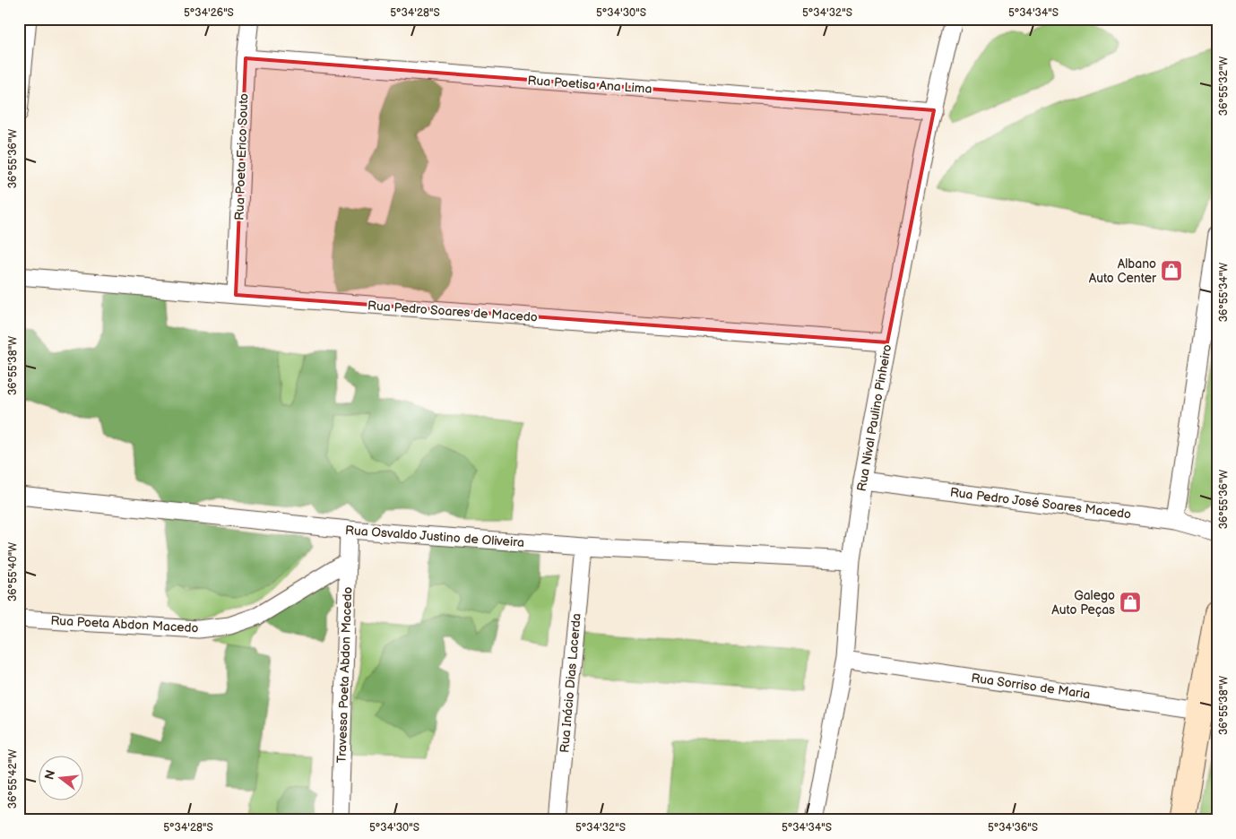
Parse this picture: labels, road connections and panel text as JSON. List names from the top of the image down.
{
  "streets": {
    "street": [
      "Rua Poetisa Ana Lima",
      "Rua Poeta Erico Souto",
      "Rua Pedro Soares de Macedo",
      "Rua Nival Paulino Pinheiro",
      "Rua Pedro José Soares Macedo",
      "Rua Osvaldo Justino de Oliveira",
      "Rua Poeta Abdon Macedo",
      "Travessa Poeta Abdon Macedo",
      "Rua Inácio Dias Lacerda",
      "Rua Sorriso de Maria"
    ]
  },
  "crossings": [
    ["Rua Poetisa Ana Lima", "Rua Poeta Erico Souto"],
    ["Rua Poetisa Ana Lima", "Rua Nival Paulino Pinheiro"],
    ["Rua Poeta Erico Souto", "Rua Pedro Soares de Macedo"],
    ["Rua Pedro Soares de Macedo", "Rua Nival Paulino Pinheiro"],
    ["Rua Nival Paulino Pinheiro", "Rua Pedro José Soares Macedo"],
    ["Rua Nival Paulino Pinheiro", "Rua Osvaldo Justino de Oliveira"],
    ["Rua Nival Paulino Pinheiro", "Rua Sorriso de Maria"],
    ["Rua Osvaldo Justino de Oliveira", "Travessa Poeta Abdon Macedo"],
    ["Rua Osvaldo Justino de Oliveira", "Rua Inácio Dias Lacerda"],
    ["Rua Poeta Abdon Macedo", "Travessa Poeta Abdon Macedo"]
  ],
  "places": {
    "shop": ["Albano Auto Center", "Galego Auto Peças"]
  },
  "north": "left",
  "coordinates": [
    "5°34'26\"S",
    "5°34'28\"S",
    "5°34'30\"S",
    "5°34'32\"S",
    "5°34'34\"S",
    "36°55'32\"W",
    "36°55'36\"W",
    "36°55'34\"W",
    "36°55'38\"W",
    "36°55'40\"W",
    "36°55'42\"W",
    "5°34'36\"S"
  ]
}
